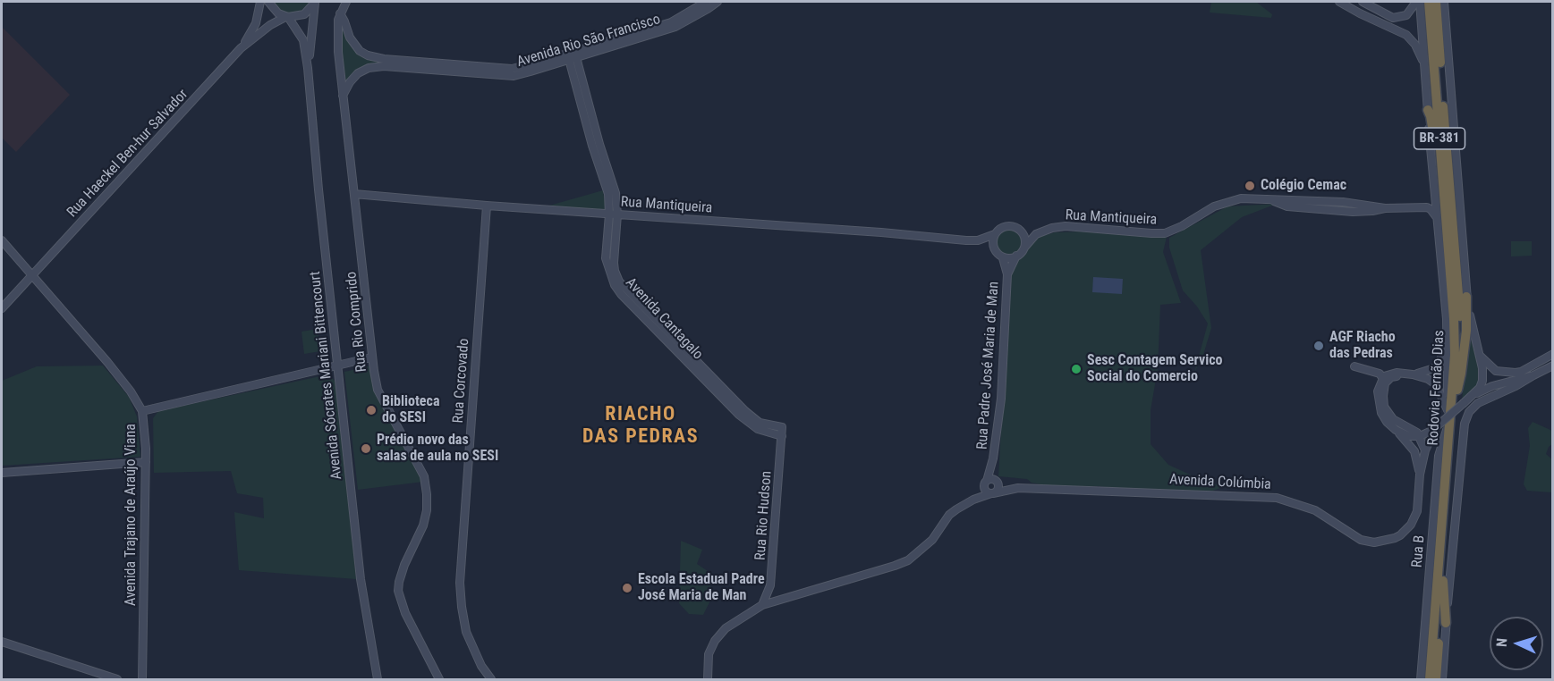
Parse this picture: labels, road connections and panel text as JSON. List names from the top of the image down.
{
  "streets": {
    "highway": ["BR-381", "Rodovia Fernão Dias"],
    "street": [
      "Avenida Rio São Francisco",
      "Rua Haeckel Ben-hur Salvador",
      "Rua Mantiqueira",
      "Avenida Cantagalo",
      "Rua Rio Comprido",
      "Rua Padre José Maria de Man",
      "Avenida Sócrates Mariani Bittencourt",
      "Rua Corcovado",
      "Avenida Colúmbia",
      "Avenida Trajano de Araújo Viana",
      "Rua Rio Hudson",
      "Rua B"
    ]
  },
  "crossings": [
    ["Avenida Rio São Francisco", "Avenida Cantagalo"],
    ["Avenida Rio São Francisco", "Rua Rio Comprido"],
    ["BR-381", "Rua Mantiqueira"],
    ["BR-381", "Rodovia Fernão Dias"],
    ["BR-381", "Rua B"],
    ["Rua Haeckel Ben-hur Salvador", "Avenida Sócrates Mariani Bittencourt"],
    ["Rua Haeckel Ben-hur Salvador", "Avenida Trajano de Araújo Viana"],
    ["Rua Mantiqueira", "Avenida Cantagalo"],
    ["Rua Mantiqueira", "Rua Rio Comprido"],
    ["Rua Mantiqueira", "Rua Padre José Maria de Man"],
    ["Rua Mantiqueira", "Rua Corcovado"],
    ["Avenida Cantagalo", "Rua Rio Hudson"],
    ["Rua Padre José Maria de Man", "Avenida Colúmbia"],
    ["Rodovia Fernão Dias", "Rua B"]
  ],
  "districts": ["RIACHO DAS PEDRAS"],
  "places": [
    "Colégio Cemac",
    "AGF Riacho das Pedras",
    "Sesc Contagem Servico Social do Comercio",
    "Biblioteca do SESI",
    "Prédio novo das salas de aula no SESI",
    "Escola Estadual Padre José Maria de Man"
  ],
  "north": "left"
}
